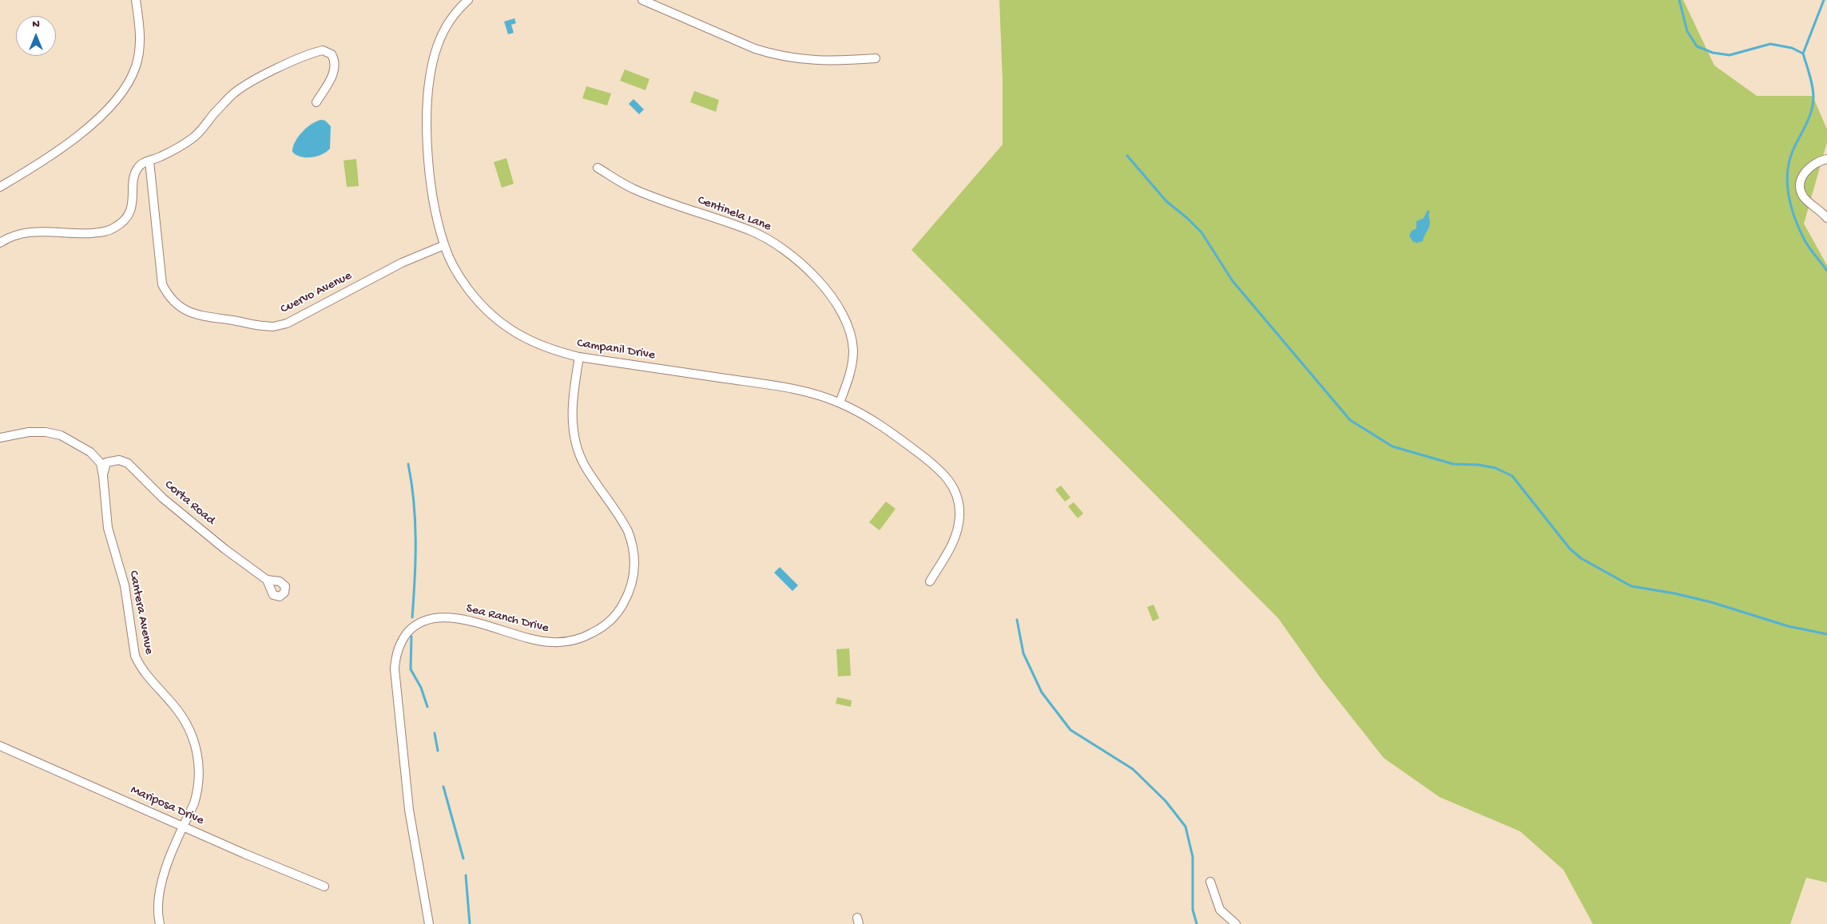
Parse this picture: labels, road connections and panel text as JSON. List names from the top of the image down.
{
  "streets": {
    "street": [
      "Centinela Lane",
      "Cuervo Avenue",
      "Campanil Drive",
      "Corta Road",
      "Cantera Avenue",
      "Sea Ranch Drive",
      "Mariposa Drive"
    ]
  },
  "crossings": [
    ["Centinela Lane", "Campanil Drive"],
    ["Cuervo Avenue", "Campanil Drive"],
    ["Campanil Drive", "Sea Ranch Drive"],
    ["Corta Road", "Cantera Avenue"],
    ["Cantera Avenue", "Mariposa Drive"]
  ],
  "north": "top"
}
